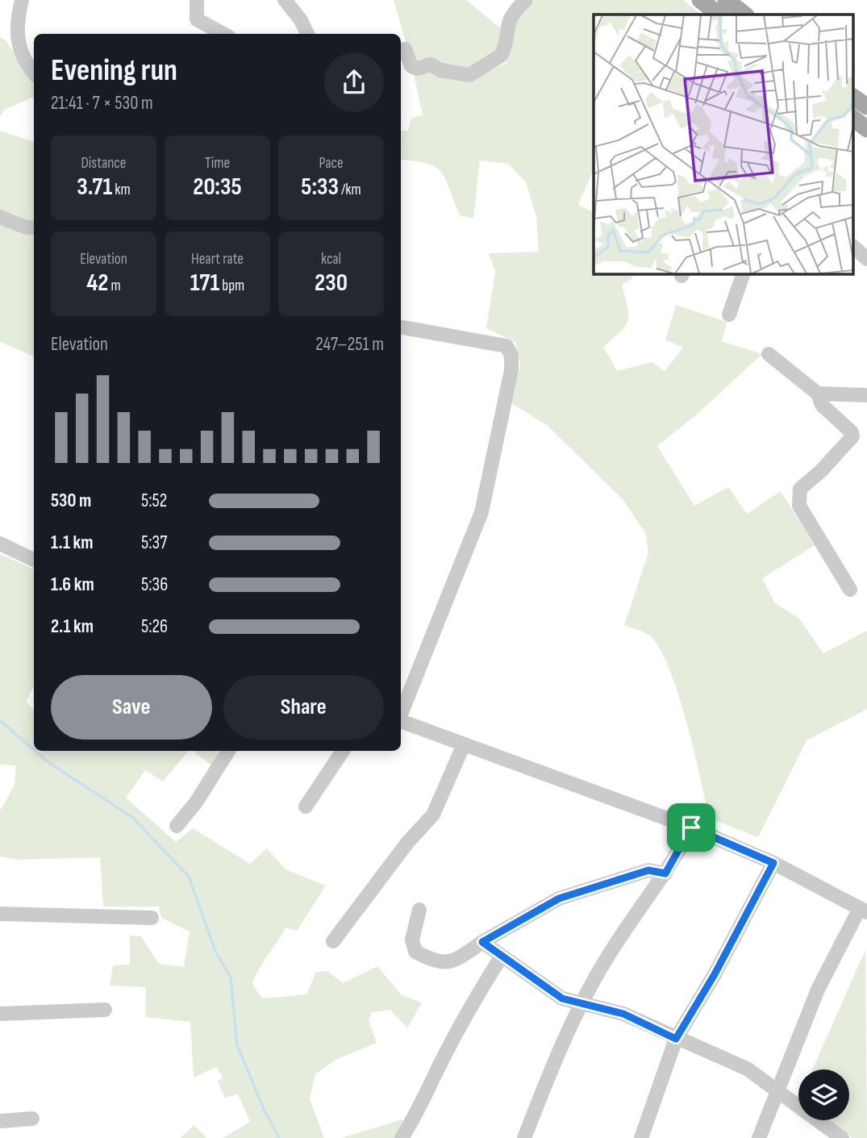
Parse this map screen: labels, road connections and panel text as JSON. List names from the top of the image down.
{
  "page": {
    "heading": ["Evening run", "21:41 · 7 × 530 m"],
    "stats": [
      ["Distance", "3.71 km"],
      ["Time", "20:35"],
      ["Pace", "5:33 /km"],
      ["Elevation", "42 m"],
      ["Heart rate", "171 bpm"],
      ["kcal", "230"]
    ],
    "chart": ["Elevation", "247–251 m"],
    "list": [
      {
        "name": "530 m",
        "note": "5:52"
      },
      {
        "name": "1.1 km",
        "note": "5:37"
      },
      {
        "name": "1.6 km",
        "note": "5:36"
      },
      {
        "name": "2.1 km",
        "note": "5:26"
      }
    ],
    "buttons": ["Save", "Share"]
  }
}
